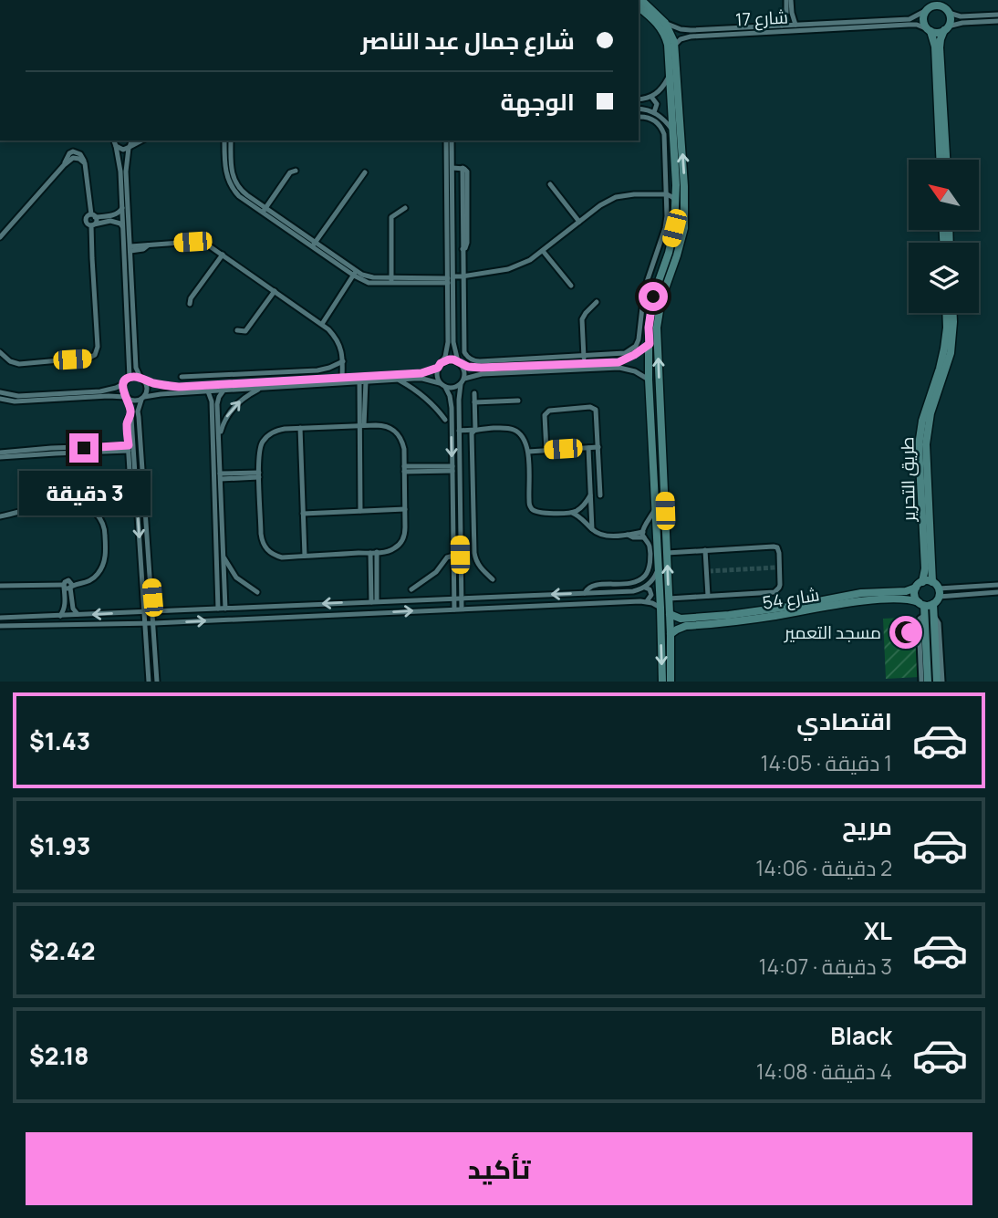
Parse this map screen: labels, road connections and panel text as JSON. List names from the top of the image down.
{
  "streets": {
    "street": ["شارع 17", "طريق التحرير", "شارع 54"]
  },
  "crossings": [
    ["طريق التحرير", "شارع 54"]
  ],
  "places": {
    "mosque": ["مسجد التعمير"]
  },
  "north": "top left",
  "page": {
    "banner": ["شارع جمال عبد الناصر", "الوجهة"],
    "bubble": "3 دقيقة",
    "list": [
      {
        "name": "اقتصادي",
        "note": "1 دقيقة · 14:05",
        "value": "$1.43"
      },
      {
        "name": "مريح",
        "note": "2 دقيقة · 14:06",
        "value": "$1.93"
      },
      {
        "name": "XL",
        "note": "3 دقيقة · 14:07",
        "value": "$2.42"
      },
      {
        "name": "Black",
        "note": "4 دقيقة · 14:08",
        "value": "$2.18"
      }
    ],
    "buttons": "تأكيد"
  }
}
